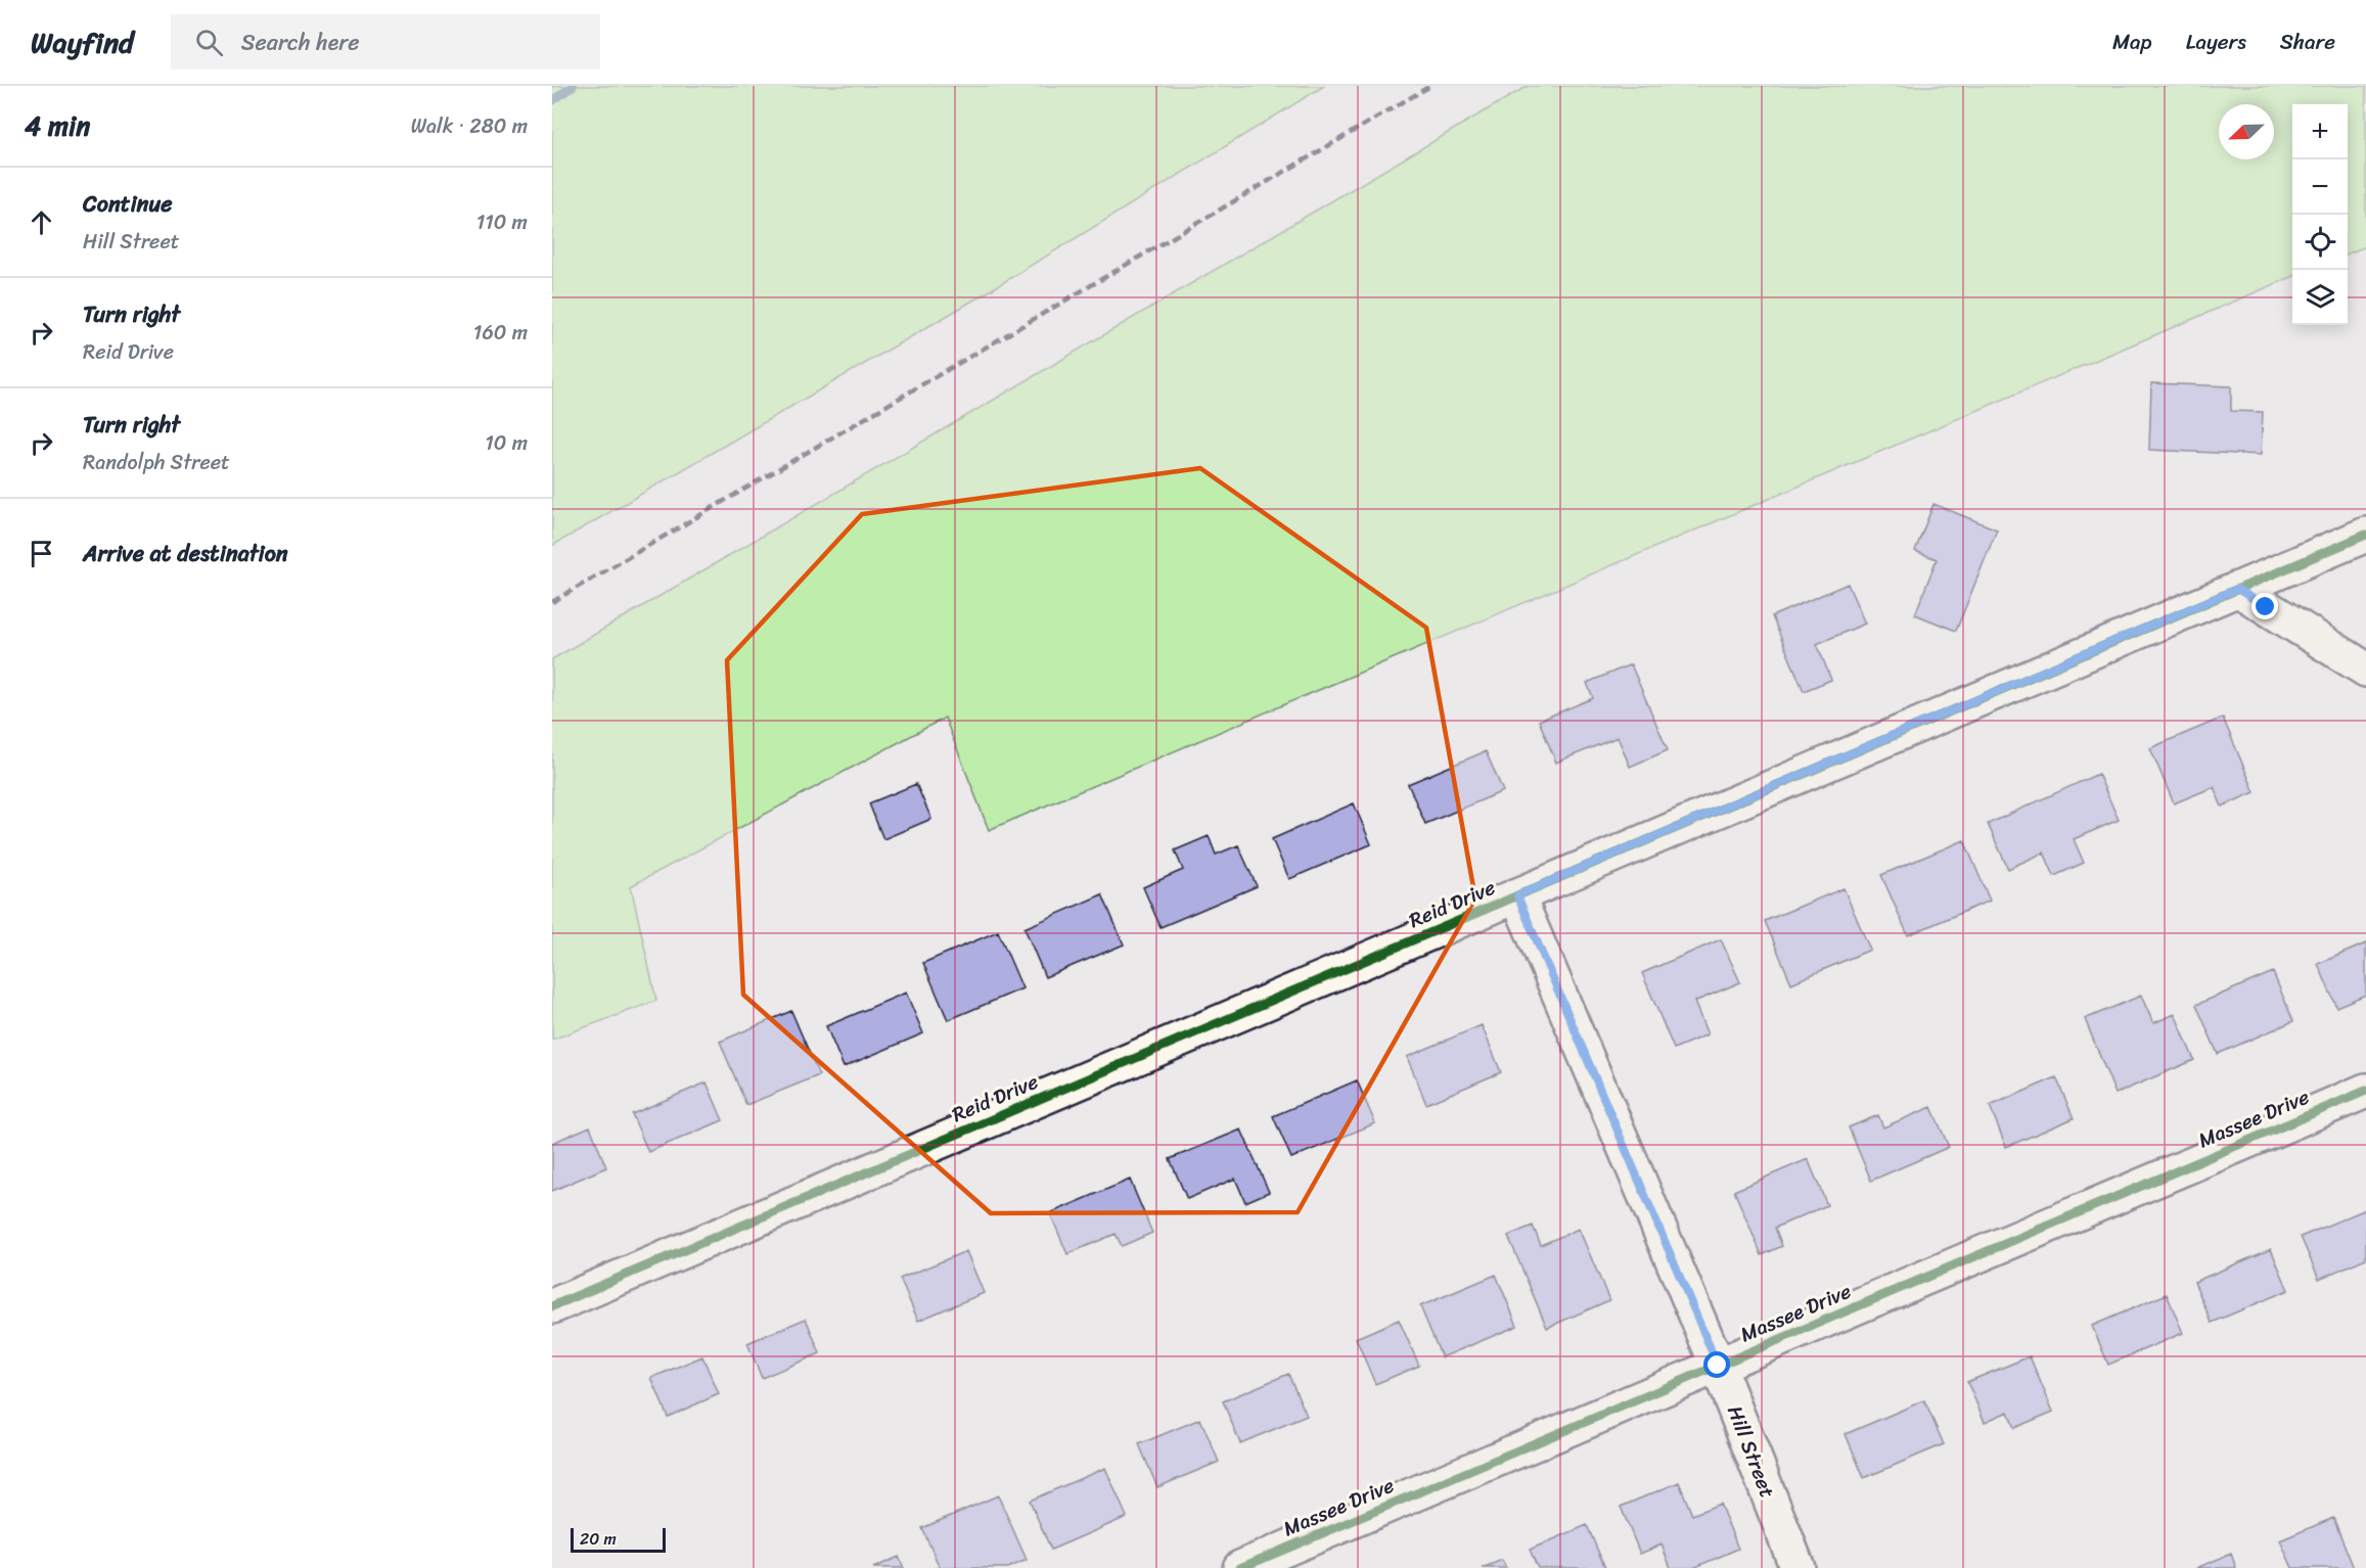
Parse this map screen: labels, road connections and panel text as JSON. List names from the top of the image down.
{
  "streets": {
    "street": ["Reid Drive", "Massee Drive", "Hill Street"]
  },
  "crossings": [
    ["Reid Drive", "Hill Street"],
    ["Massee Drive", "Hill Street"]
  ],
  "scale_bar": "20 m",
  "north": "bottom left",
  "page": {
    "header": "Wayfind",
    "search": "Search here",
    "nav": ["Map", "Layers", "Share"],
    "heading": ["4 min", "Walk · 280 m"],
    "map_buttons": ["+", "−"],
    "list": [
      ["Continue", "Hill Street", "110 m"],
      ["Turn right", "Reid Drive", "160 m"],
      ["Turn right", "Randolph Street", "10 m"],
      "Arrive at destination"
    ],
    "scale": "20 m"
  }
}
